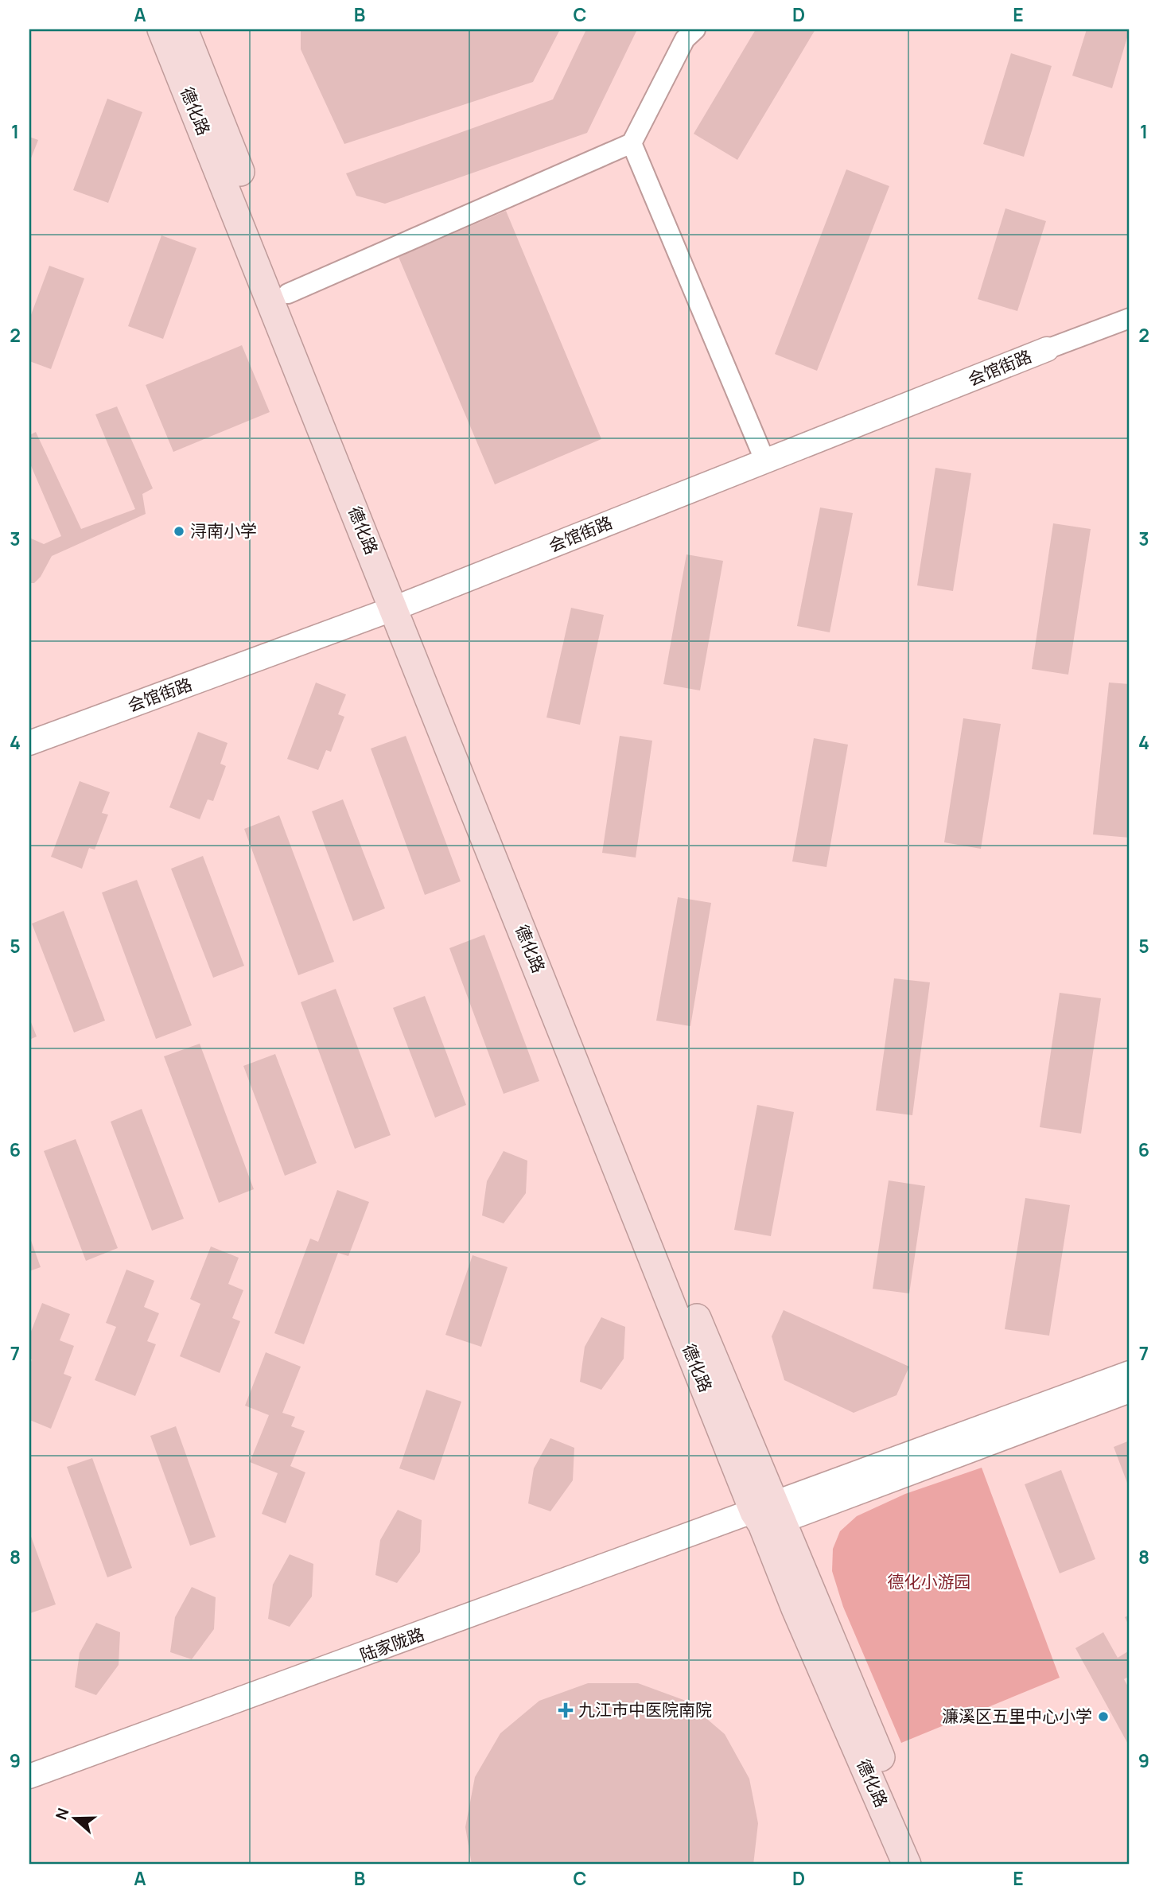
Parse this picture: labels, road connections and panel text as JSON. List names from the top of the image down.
{
  "streets": {
    "main road": ["德化路"],
    "street": ["会馆街路", "陆家陇路"]
  },
  "crossings": [
    ["德化路", "会馆街路"],
    ["德化路", "陆家陇路"]
  ],
  "parks": ["德化小游园"],
  "places": {
    "other": ["浔南小学", "濂溪区五里中心小学"],
    "health": ["九江市中医院南院"]
  },
  "north": "left",
  "grid": {
    "columns": [
      "A",
      "B",
      "C",
      "D",
      "E"
    ],
    "rows": [
      "1",
      "2",
      "3",
      "4",
      "5",
      "6",
      "7",
      "8",
      "9"
    ]
  }
}
